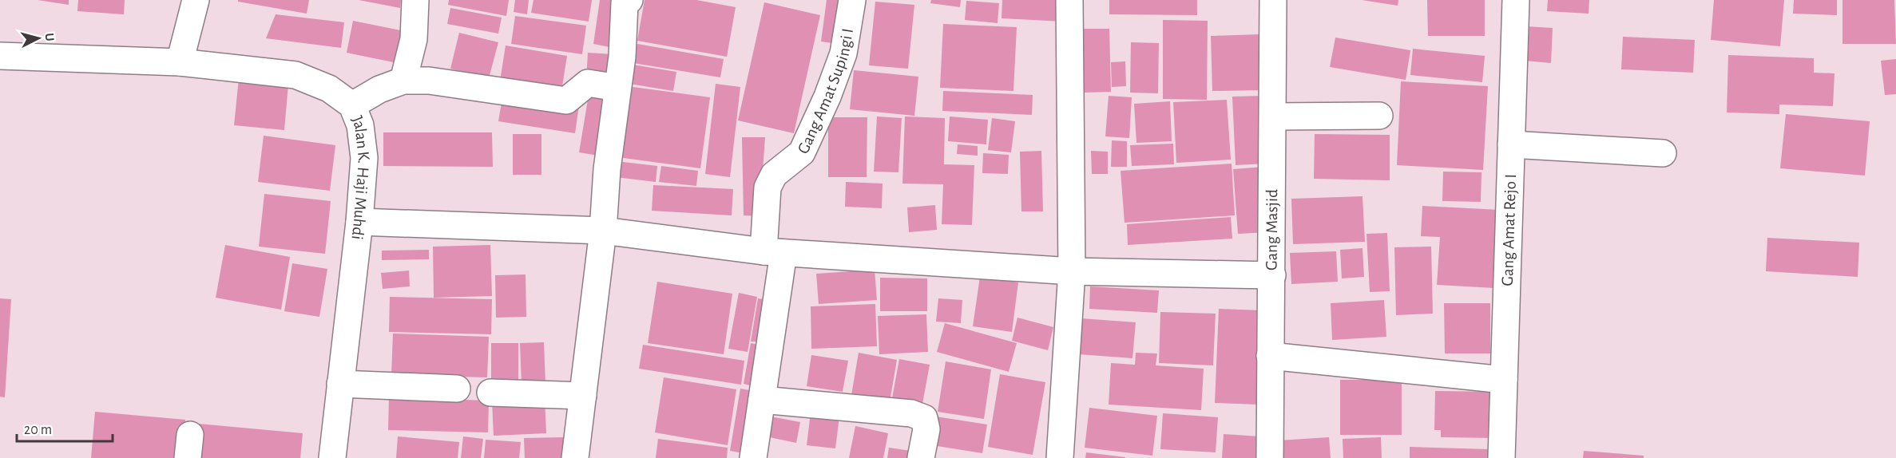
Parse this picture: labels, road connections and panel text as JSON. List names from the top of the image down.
{
  "streets": {
    "street": [
      "Gang Amat Supingi I",
      "Jalan K. Haji Muhdi",
      "Gang Masjid",
      "Gang Amat Rejo I"
    ]
  },
  "scale_bar": "20 m",
  "north": "right"
}
